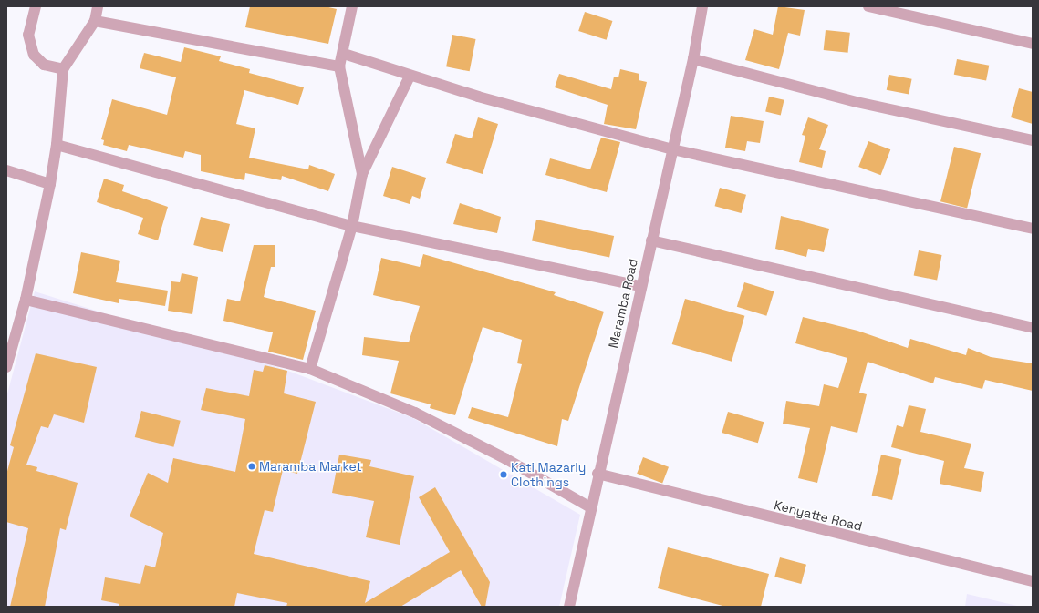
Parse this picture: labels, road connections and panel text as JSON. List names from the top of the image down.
{
  "streets": {
    "street": ["Maramba Road", "Kenyatte Road"]
  },
  "crossings": [
    ["Maramba Road", "Kenyatte Road"]
  ],
  "places": ["Maramba Market", "Kati Mazarly Clothings"]
}
